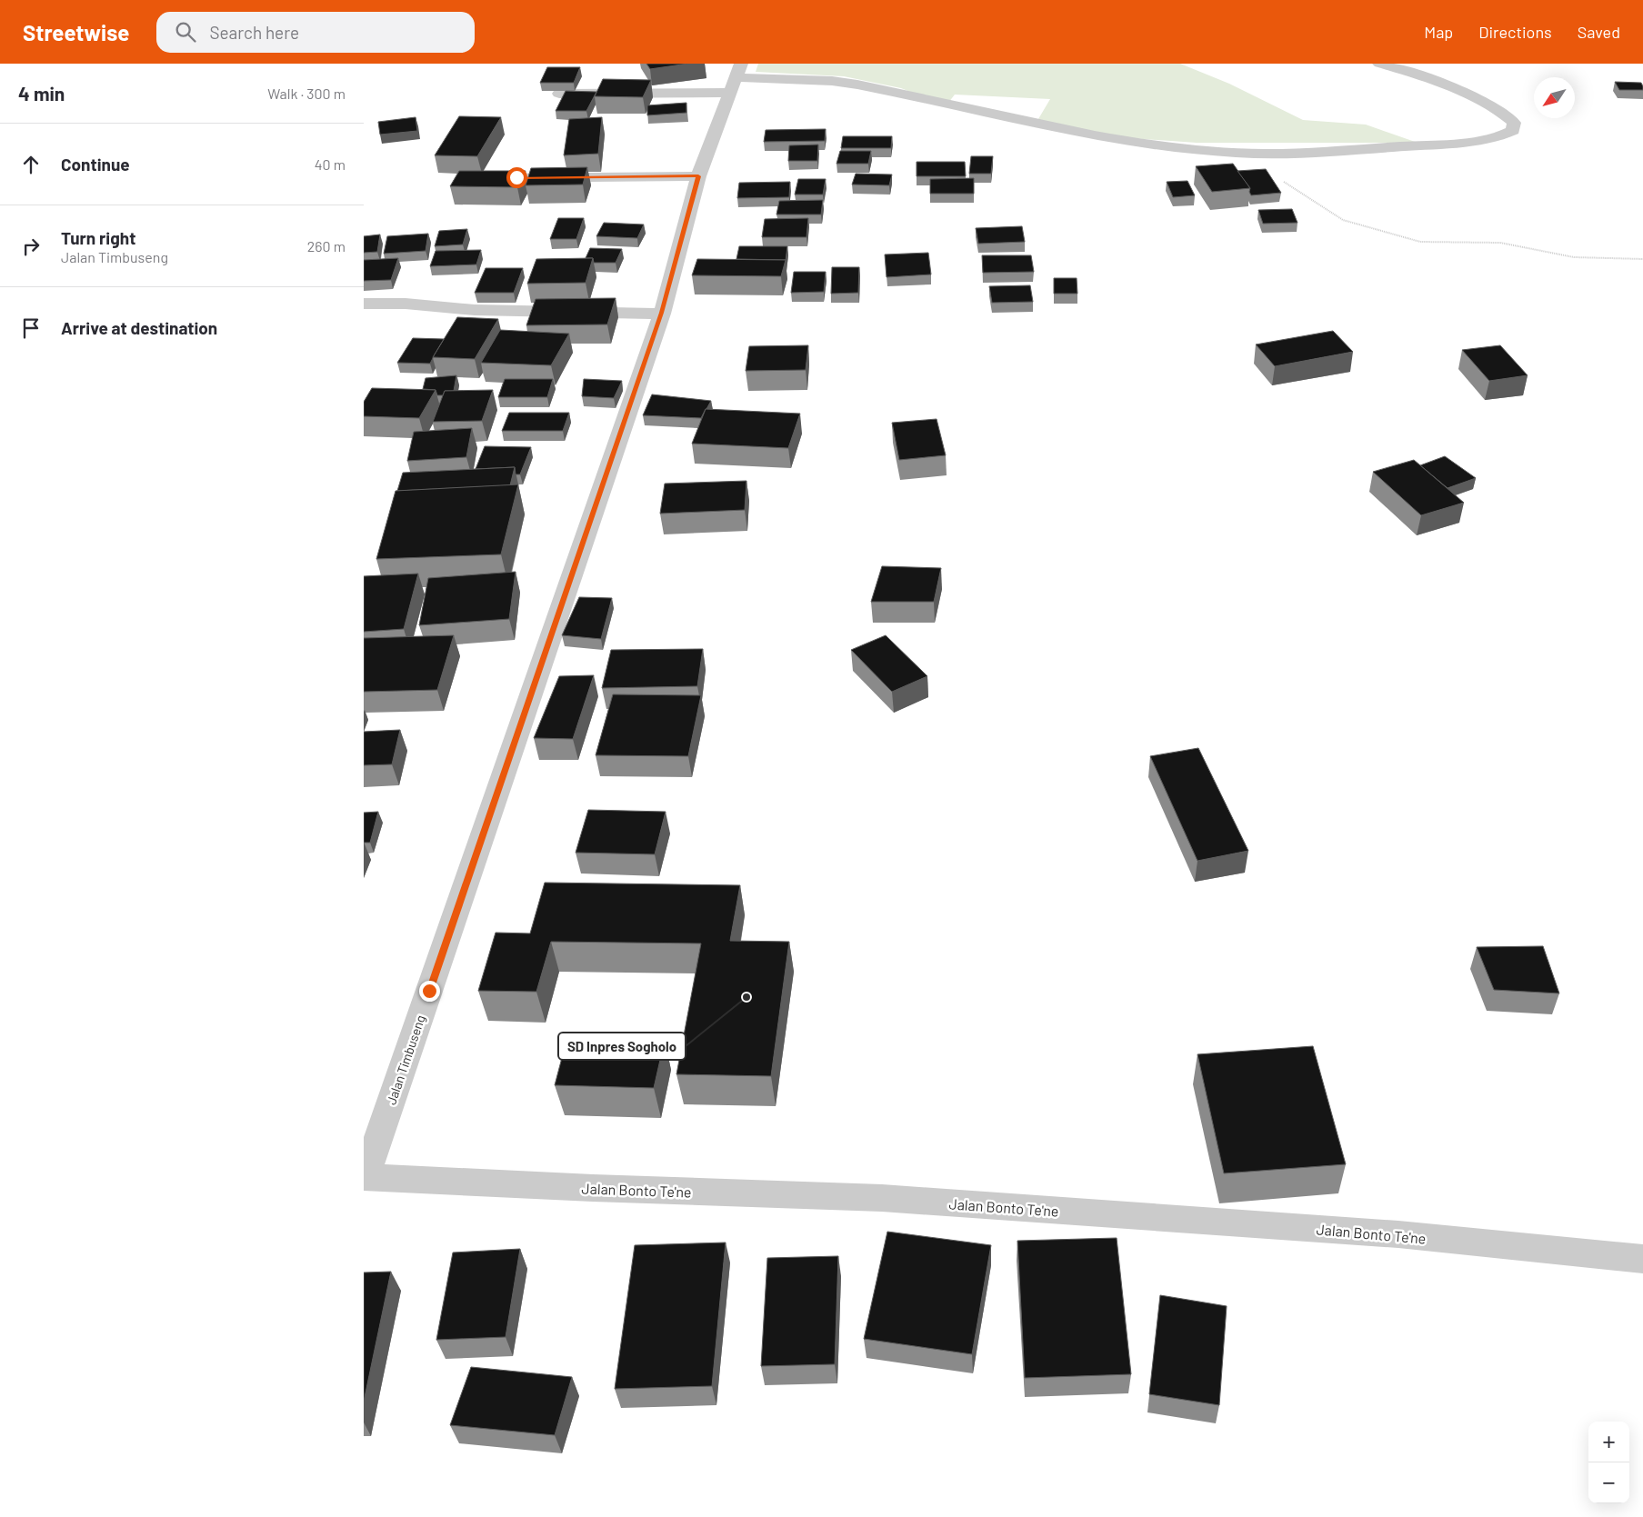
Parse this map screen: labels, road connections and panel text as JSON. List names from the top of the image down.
{
  "streets": {
    "street": ["Jalan Timbuseng", "Jalan Bonto Te'ne"]
  },
  "crossings": [
    ["Jalan Timbuseng", "Jalan Bonto Te'ne"]
  ],
  "places": ["SD Inpres Sogholo"],
  "north": "bottom left",
  "page": {
    "header": "Streetwise",
    "search": "Search here",
    "nav": ["Map", "Directions", "Saved"],
    "heading": ["4 min", "Walk · 300 m"],
    "list": [
      ["Continue", "40 m"],
      ["Turn right", "Jalan Timbuseng", "260 m"],
      "Arrive at destination"
    ],
    "map_buttons": ["+", "−"]
  }
}
